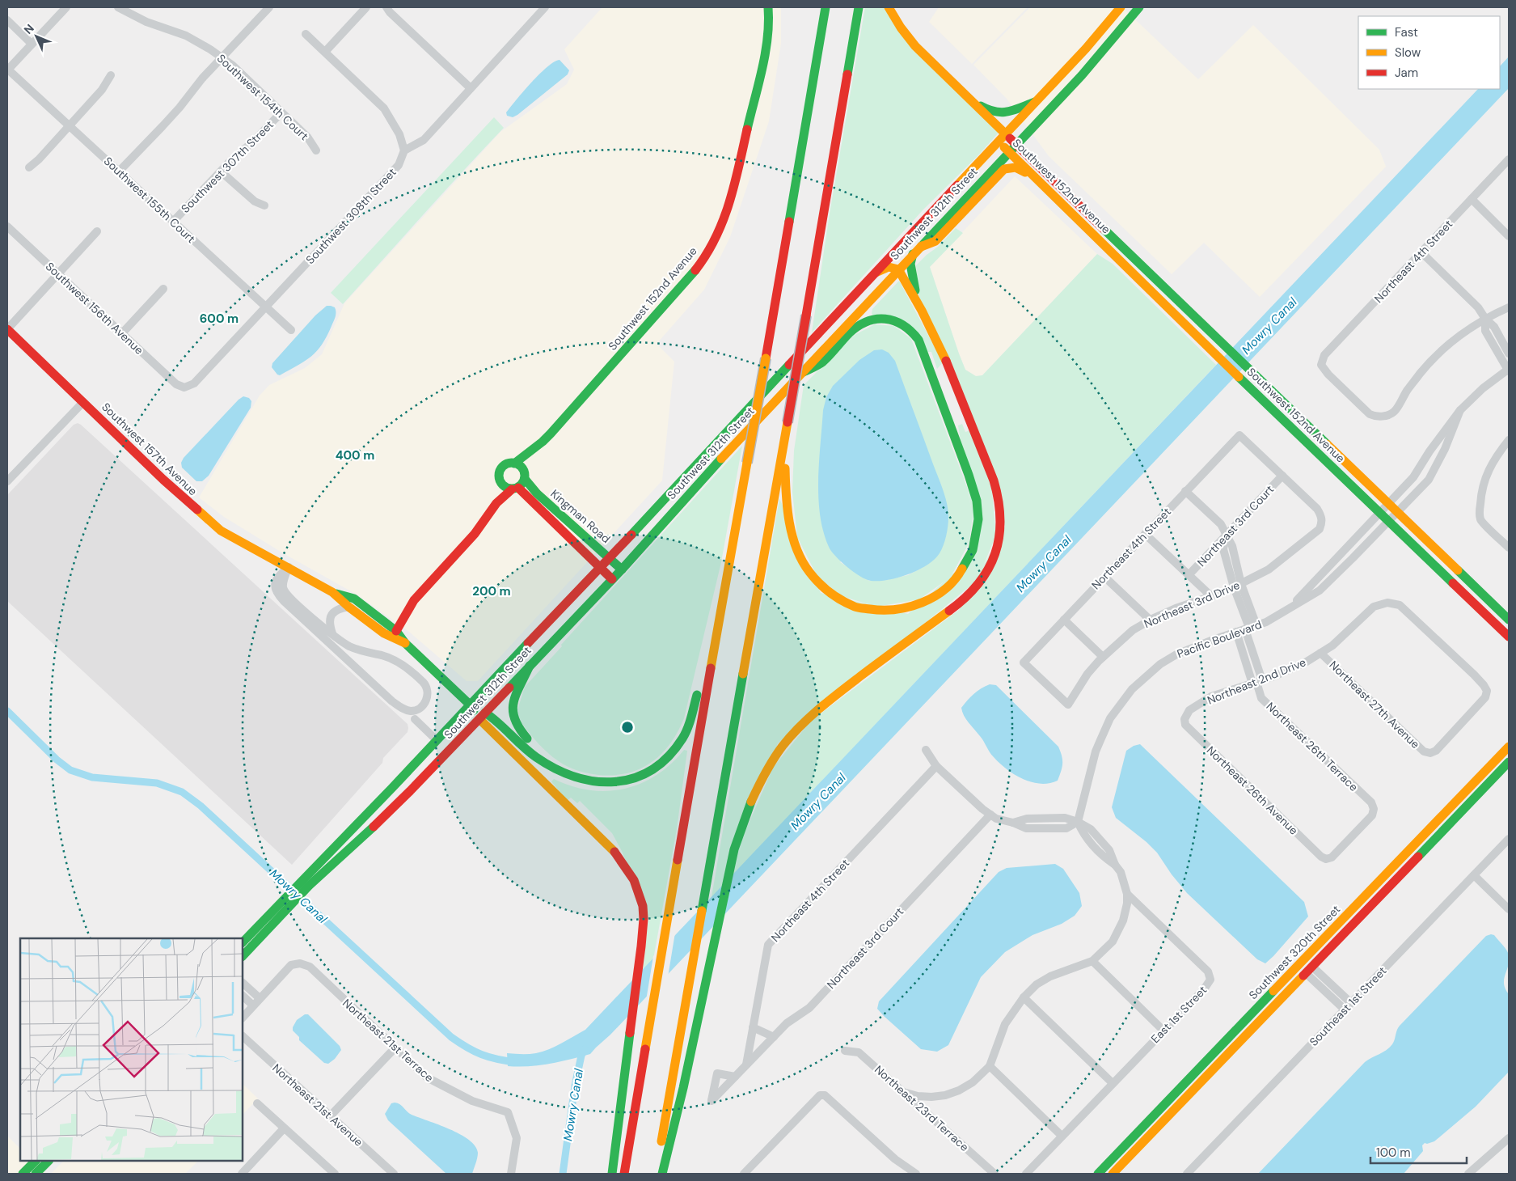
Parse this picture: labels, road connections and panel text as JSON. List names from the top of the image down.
{
  "streets": {
    "main road": [
      "Southwest 152nd Avenue",
      "Southwest 312th Street",
      "Southwest 157th Avenue",
      "Kingman Road",
      "Southwest 320th Street"
    ],
    "street": [
      "Southwest 154th Court",
      "Southwest 307th Street",
      "Southwest 155th Court",
      "Southwest 308th Street",
      "Northeast 4th Street",
      "Southwest 156th Avenue",
      "Northeast 3rd Court",
      "Northeast 3rd Drive",
      "Pacific Boulevard",
      "Northeast 2nd Drive",
      "Northeast 27th Avenue",
      "Northeast 26th Terrace",
      "Northeast 26th Avenue",
      "Southeast 1st Street",
      "East 1st Street",
      "Northeast 21st Terrace",
      "Northeast 21st Avenue",
      "Northeast 23rd Terrace"
    ]
  },
  "crossings": [
    ["Southwest 154th Court", "Southwest 307th Street"],
    ["Southwest 307th Street", "Southwest 155th Court"],
    ["Southwest 152nd Avenue", "Southwest 312th Street"],
    ["Southwest 152nd Avenue", "Kingman Road"],
    ["Southwest 152nd Avenue", "Pacific Boulevard"],
    ["Southwest 155th Court", "Southwest 308th Street"],
    ["Southwest 312th Street", "Southwest 157th Avenue"],
    ["Southwest 312th Street", "Kingman Road"],
    ["Southwest 308th Street", "Southwest 156th Avenue"],
    ["Northeast 4th Street", "Northeast 3rd Court"],
    ["Northeast 4th Street", "Northeast 3rd Drive"],
    ["Northeast 3rd Court", "Northeast 3rd Drive"],
    ["Northeast 2nd Drive", "Northeast 27th Avenue"],
    ["Northeast 2nd Drive", "Northeast 26th Terrace"],
    ["Northeast 2nd Drive", "Northeast 26th Avenue"],
    ["Northeast 26th Terrace", "Northeast 26th Avenue"]
  ],
  "water": ["Mowry Canal"],
  "legend": ["Fast", "Slow", "Jam"],
  "scale_bar": "100 m",
  "north": "top left",
  "rings": ["600 m", "400 m", "200 m"]
}
